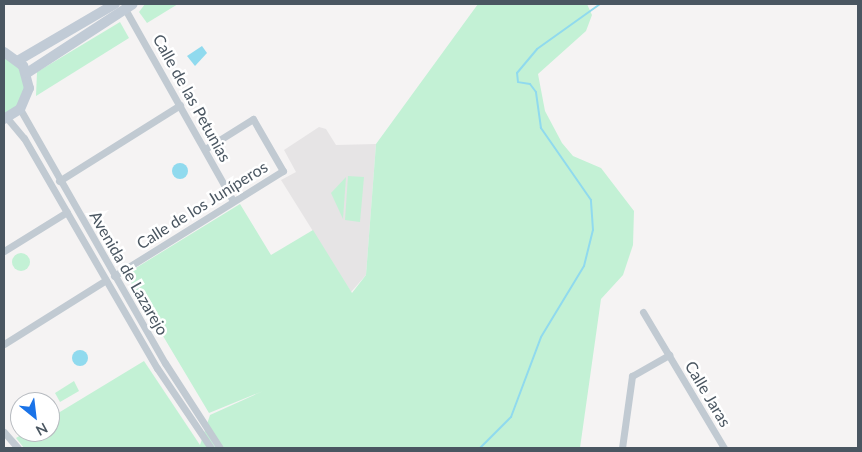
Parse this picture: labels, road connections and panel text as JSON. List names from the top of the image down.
{
  "streets": {
    "street": [
      "Calle de las Petunias",
      "Calle de los Juníperos",
      "Avenida de Lazarejo",
      "Calle Jaras"
    ]
  },
  "crossings": [
    ["Calle de las Petunias", "Calle de los Juníperos"],
    ["Calle de los Juníperos", "Avenida de Lazarejo"]
  ],
  "north": "bottom right"
}
